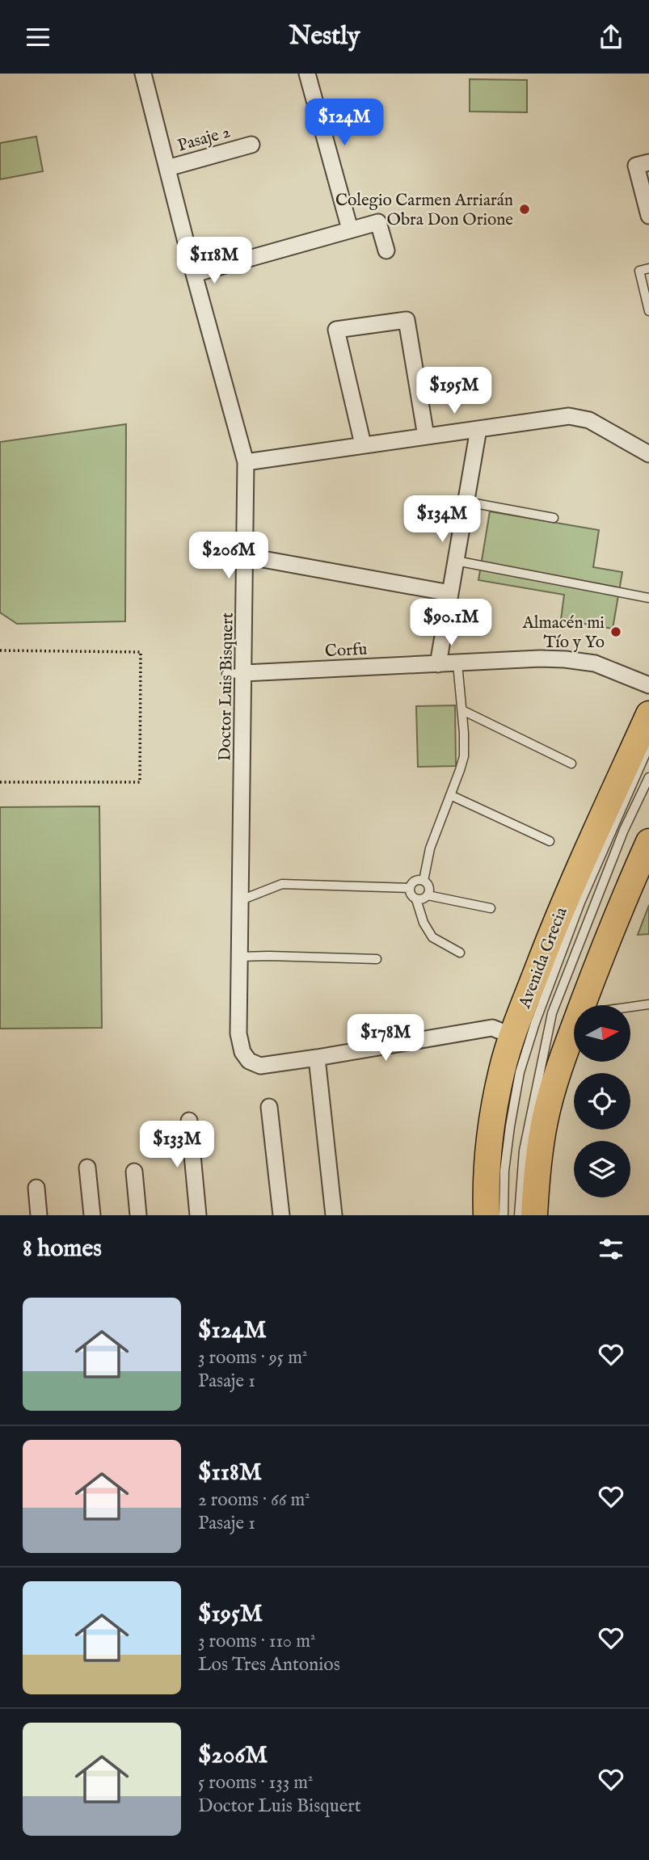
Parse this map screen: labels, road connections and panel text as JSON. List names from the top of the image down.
{
  "streets": {
    "main road": ["Avenida Grecia"],
    "street": ["Pasaje 2", "Corfu", "Doctor Luis Bisquert"]
  },
  "crossings": [
    ["Pasaje 2", "Doctor Luis Bisquert"],
    ["Corfu", "Doctor Luis Bisquert"]
  ],
  "places": ["Colegio Carmen Arriarán Obra Don Orione", "Almacén mi Tío y Yo"],
  "north": "right",
  "page": {
    "header": "Nestly",
    "price": [
      "$124M",
      "$118M",
      "$195M",
      "$134M",
      "$206M",
      "$90.1M",
      "$178M",
      "$133M"
    ],
    "heading": "8 homes",
    "list": [
      {
        "name": "$124M",
        "note": "3 rooms · 95 m² · Pasaje 1"
      },
      {
        "name": "$118M",
        "note": "2 rooms · 66 m² · Pasaje 1"
      },
      {
        "name": "$195M",
        "note": "3 rooms · 110 m² · Los Tres Antonios"
      },
      {
        "name": "$206M",
        "note": "5 rooms · 133 m² · Doctor Luis Bisquert"
      }
    ]
  }
}
